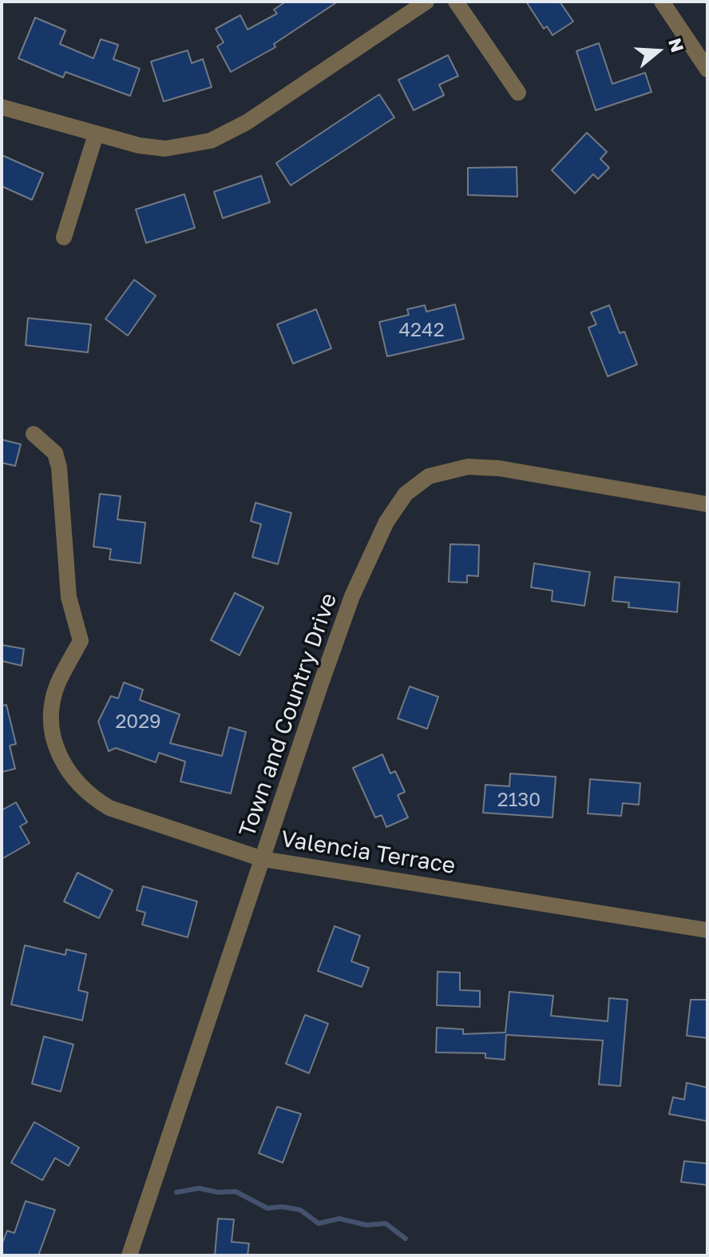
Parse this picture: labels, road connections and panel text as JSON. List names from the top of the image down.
{
  "streets": {
    "street": ["Town and Country Drive", "Valencia Terrace"]
  },
  "crossings": [
    ["Town and Country Drive", "Valencia Terrace"]
  ],
  "house_numbers": ["4242", "2029", "2130"],
  "north": "right"
}
